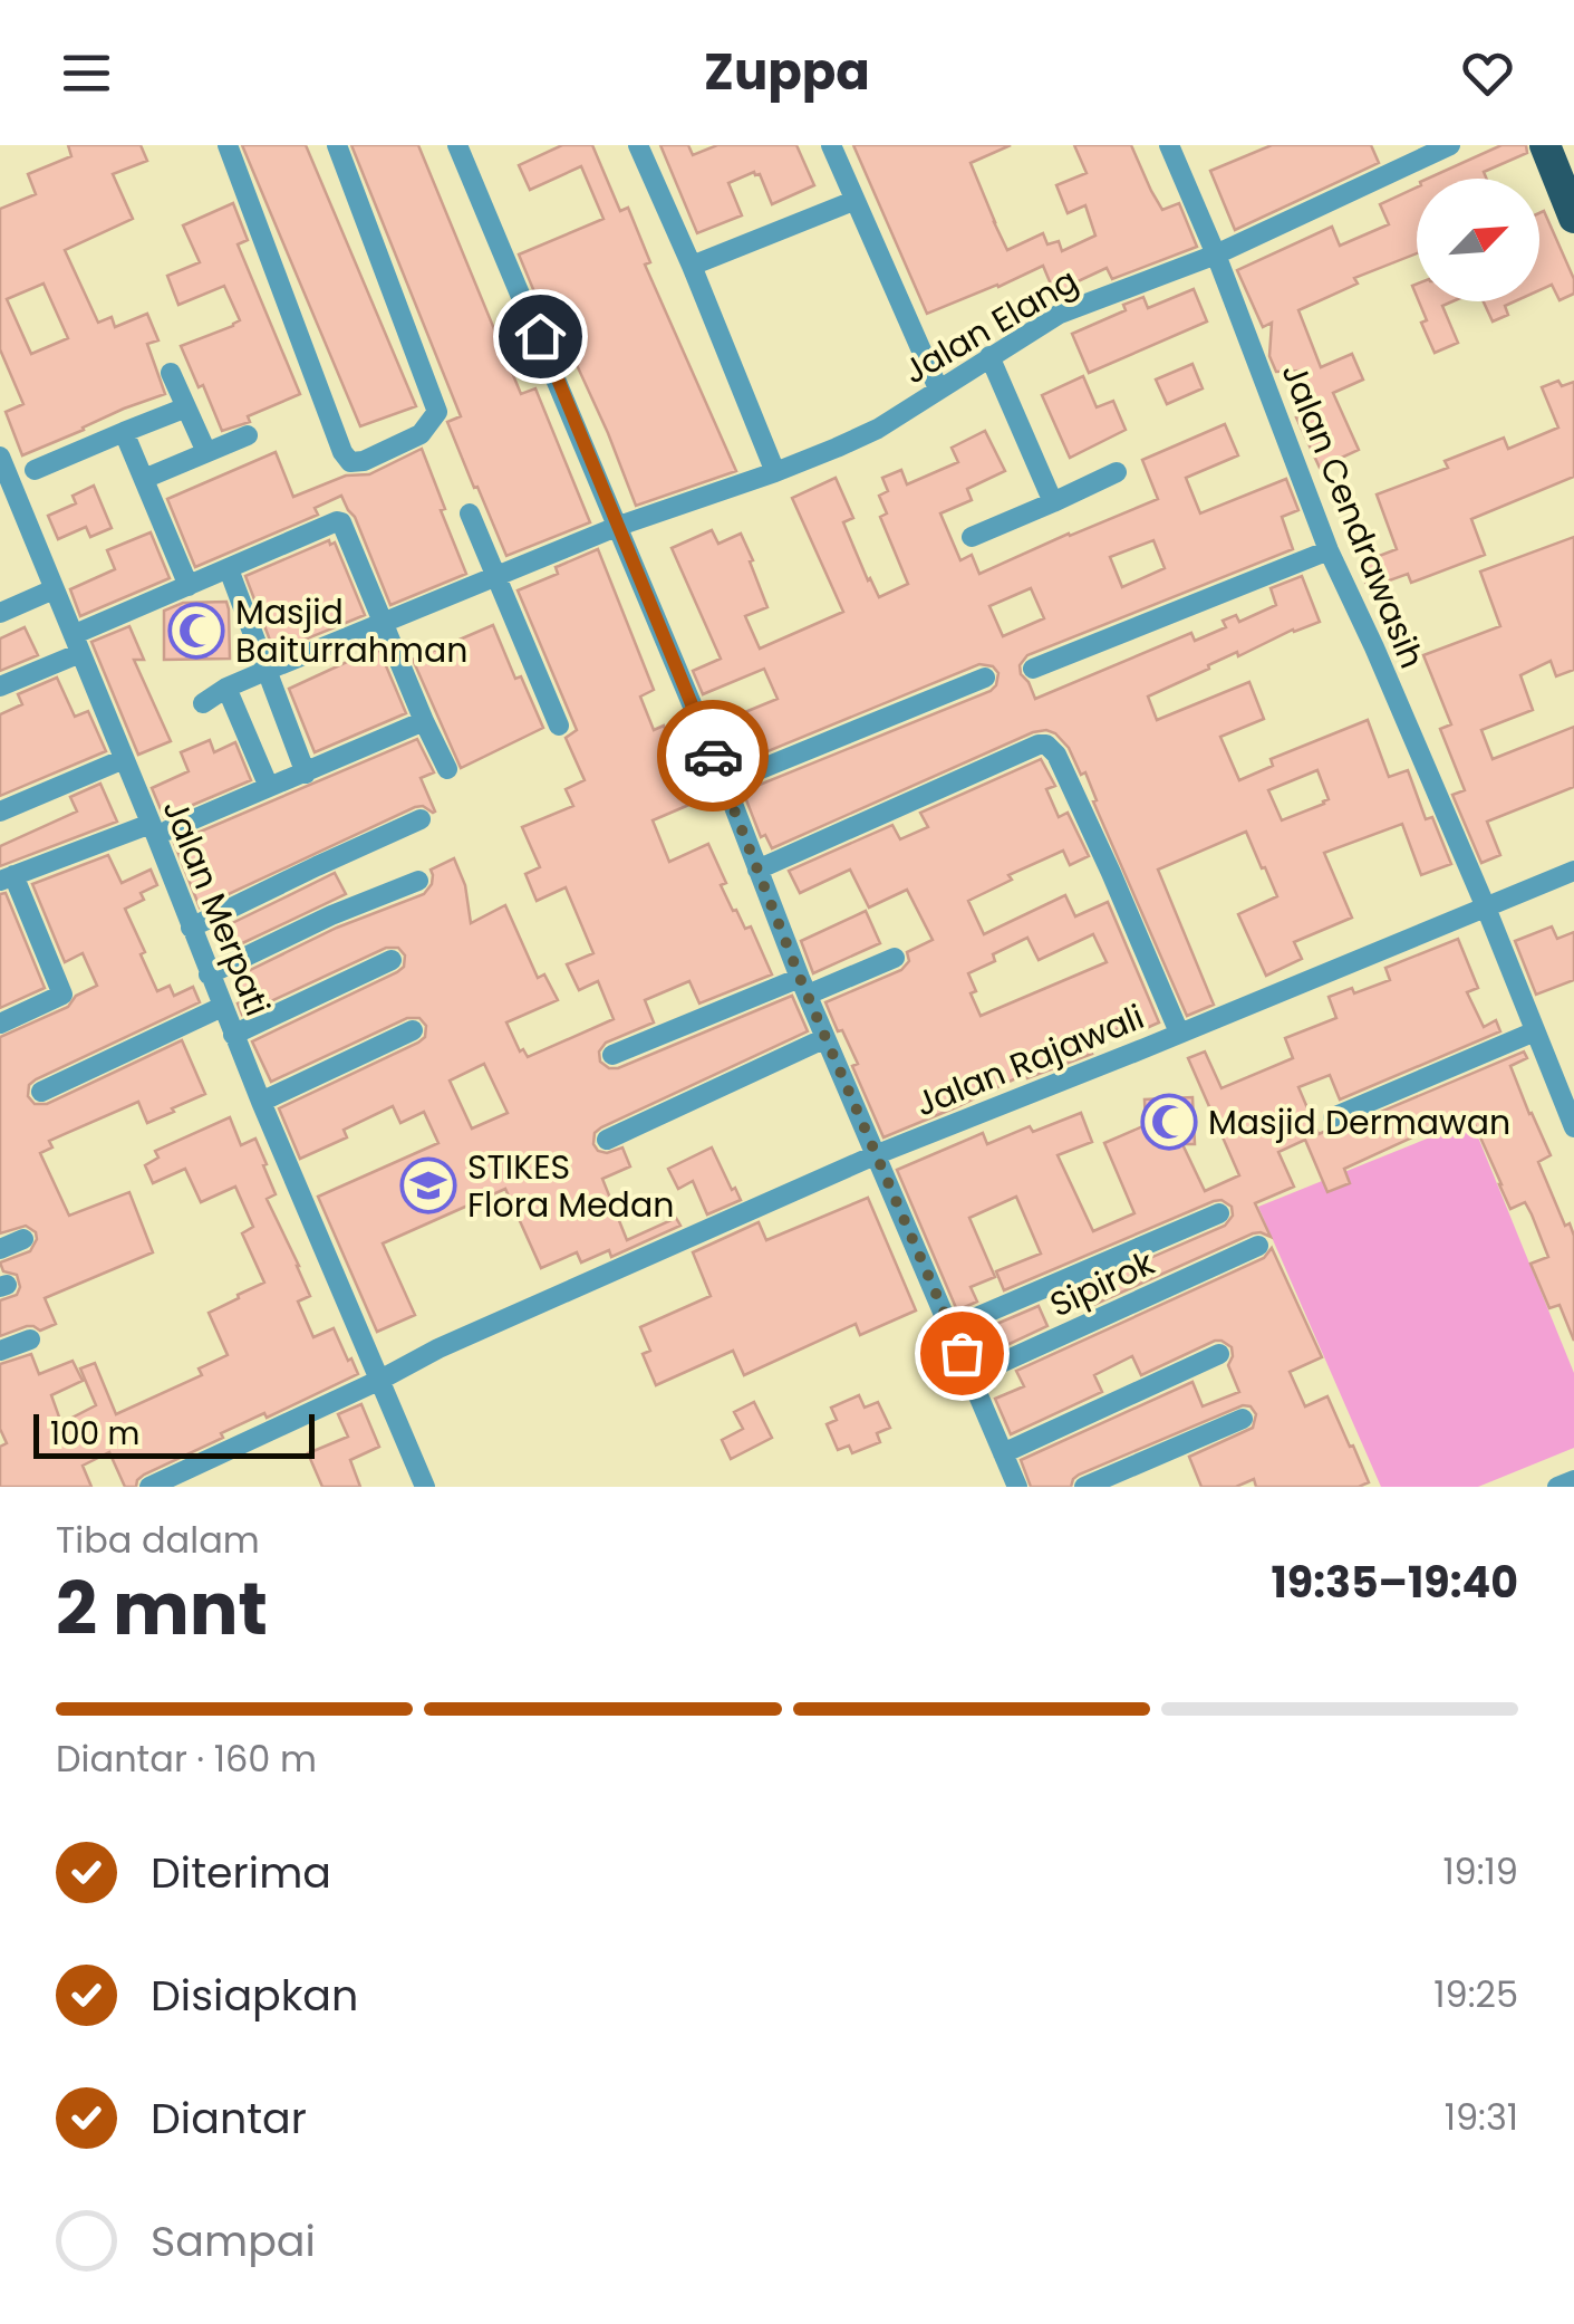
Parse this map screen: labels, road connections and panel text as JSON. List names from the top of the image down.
{
  "streets": {
    "street": [
      "Jalan Elang",
      "Jalan Cendrawasih",
      "Jalan Merpati",
      "Jalan Rajawali",
      "Sipirok"
    ]
  },
  "crossings": [
    ["Jalan Elang", "Jalan Cendrawasih"],
    ["Jalan Cendrawasih", "Jalan Rajawali"],
    ["Jalan Merpati", "Jalan Rajawali"]
  ],
  "places": {
    "mosque": ["Masjid Baiturrahman", "Masjid Dermawan"],
    "school or university": ["STIKES Flora Medan"]
  },
  "scale_bar": "100 m",
  "north": "top right",
  "page": {
    "header": "Zuppa",
    "scale": "100 m",
    "heading": ["2 mnt", "Tiba dalam", "19:35–19:40"],
    "bar": "Diantar · 160 m",
    "list": [
      ["Diterima", "19:19"],
      ["Disiapkan", "19:25"],
      ["Diantar", "19:31"],
      "Sampai"
    ]
  }
}
